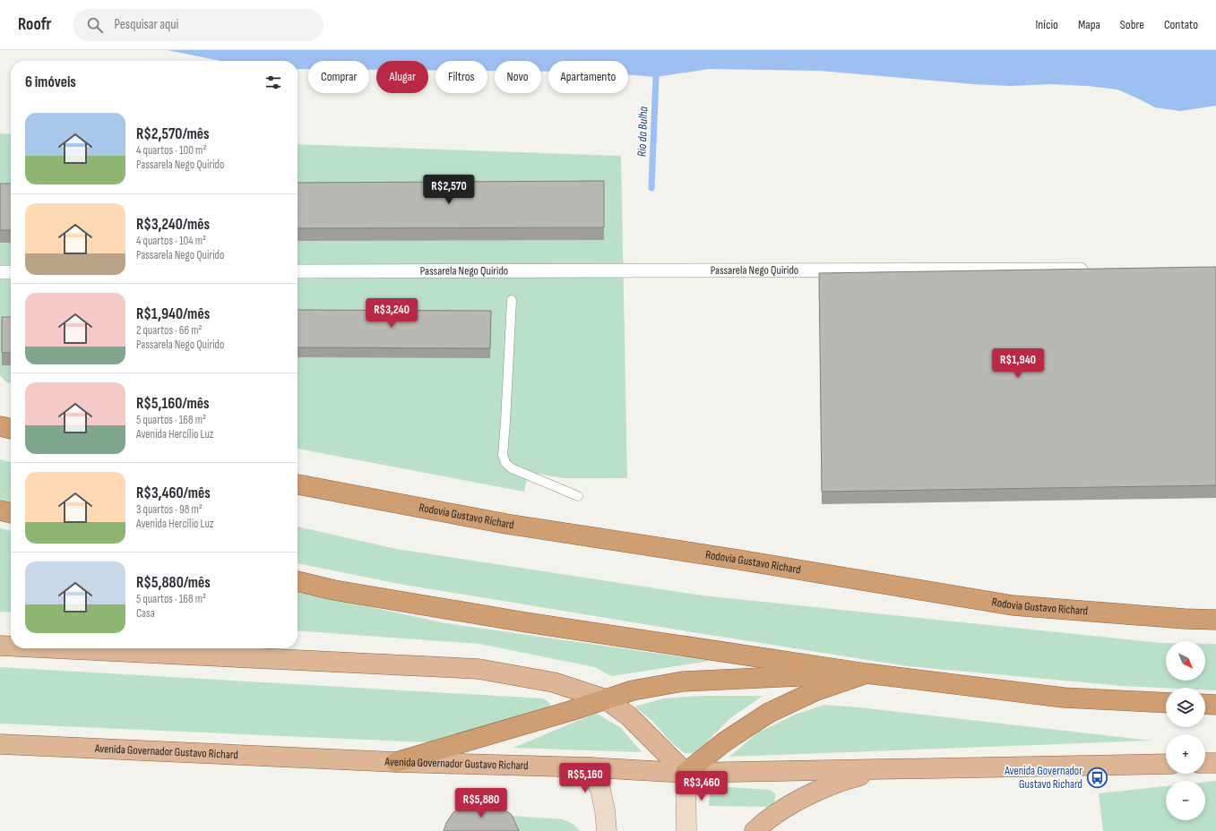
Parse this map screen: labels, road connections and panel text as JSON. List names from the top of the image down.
{
  "streets": {
    "highway": ["Rodovia Gustavo Richard"],
    "main road": ["Avenida Governador Gustavo Richard"],
    "street": ["Passarela Nego Quirido"]
  },
  "water": ["Rio da Bulha"],
  "places": {
    "bus stop": ["Avenida Governador Gustavo Richard"]
  },
  "north": "bottom right",
  "page": {
    "header": "Roofr",
    "search": "Pesquisar aqui",
    "nav": [
      "Início",
      "Mapa",
      "Sobre",
      "Contato"
    ],
    "chip": [
      "Comprar",
      "Alugar",
      "Filtros",
      "Novo",
      "Apartamento"
    ],
    "heading": "6 imóveis",
    "list": [
      {
        "name": "R$2,570/mês",
        "note": "4 quartos · 100 m² · Passarela Nego Quirido"
      },
      {
        "name": "R$3,240/mês",
        "note": "4 quartos · 104 m² · Passarela Nego Quirido"
      },
      {
        "name": "R$1,940/mês",
        "note": "2 quartos · 66 m² · Passarela Nego Quirido"
      },
      {
        "name": "R$5,160/mês",
        "note": "5 quartos · 168 m² · Avenida Hercílio Luz"
      },
      {
        "name": "R$3,460/mês",
        "note": "3 quartos · 98 m² · Avenida Hercílio Luz"
      },
      {
        "name": "R$5,880/mês",
        "note": "5 quartos · 168 m² · Casa"
      }
    ],
    "price": [
      "R$2,570",
      "R$3,240",
      "R$1,940",
      "R$5,160",
      "R$3,460",
      "R$5,880"
    ],
    "map_buttons": ["+", "−"]
  }
}
